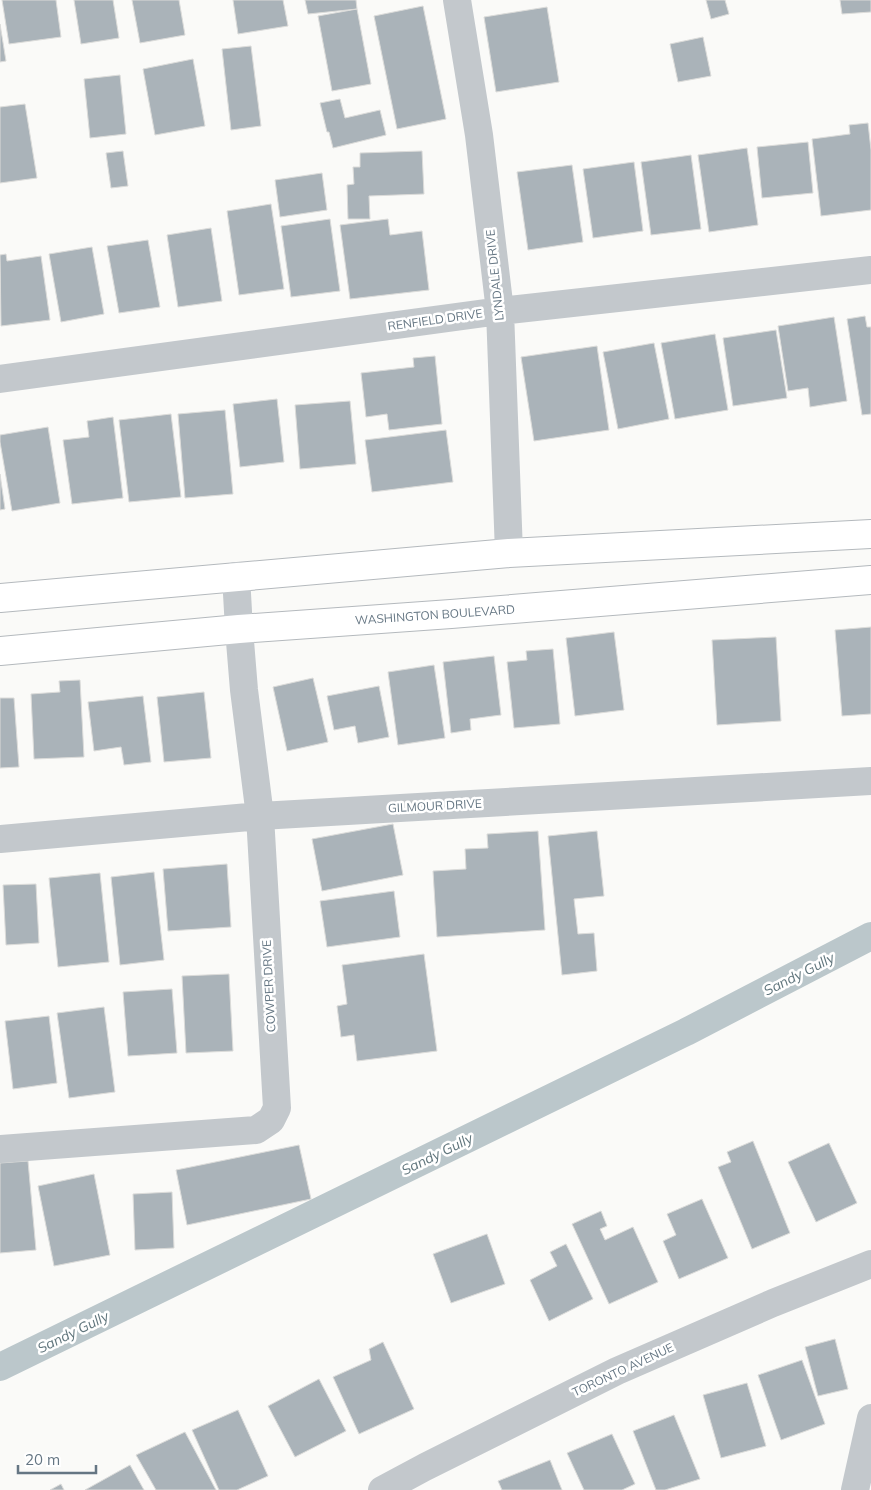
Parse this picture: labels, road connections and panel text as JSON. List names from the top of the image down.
{
  "streets": {
    "highway": ["WASHINGTON BOULEVARD"],
    "street": [
      "LYNDALE DRIVE",
      "RENFIELD DRIVE",
      "GILMOUR DRIVE",
      "COWPER DRIVE",
      "TORONTO AVENUE"
    ]
  },
  "crossings": [
    ["LYNDALE DRIVE", "RENFIELD DRIVE"],
    ["WASHINGTON BOULEVARD", "COWPER DRIVE"],
    ["GILMOUR DRIVE", "COWPER DRIVE"]
  ],
  "water": ["Sandy Gully"],
  "scale_bar": "20 m"
}
